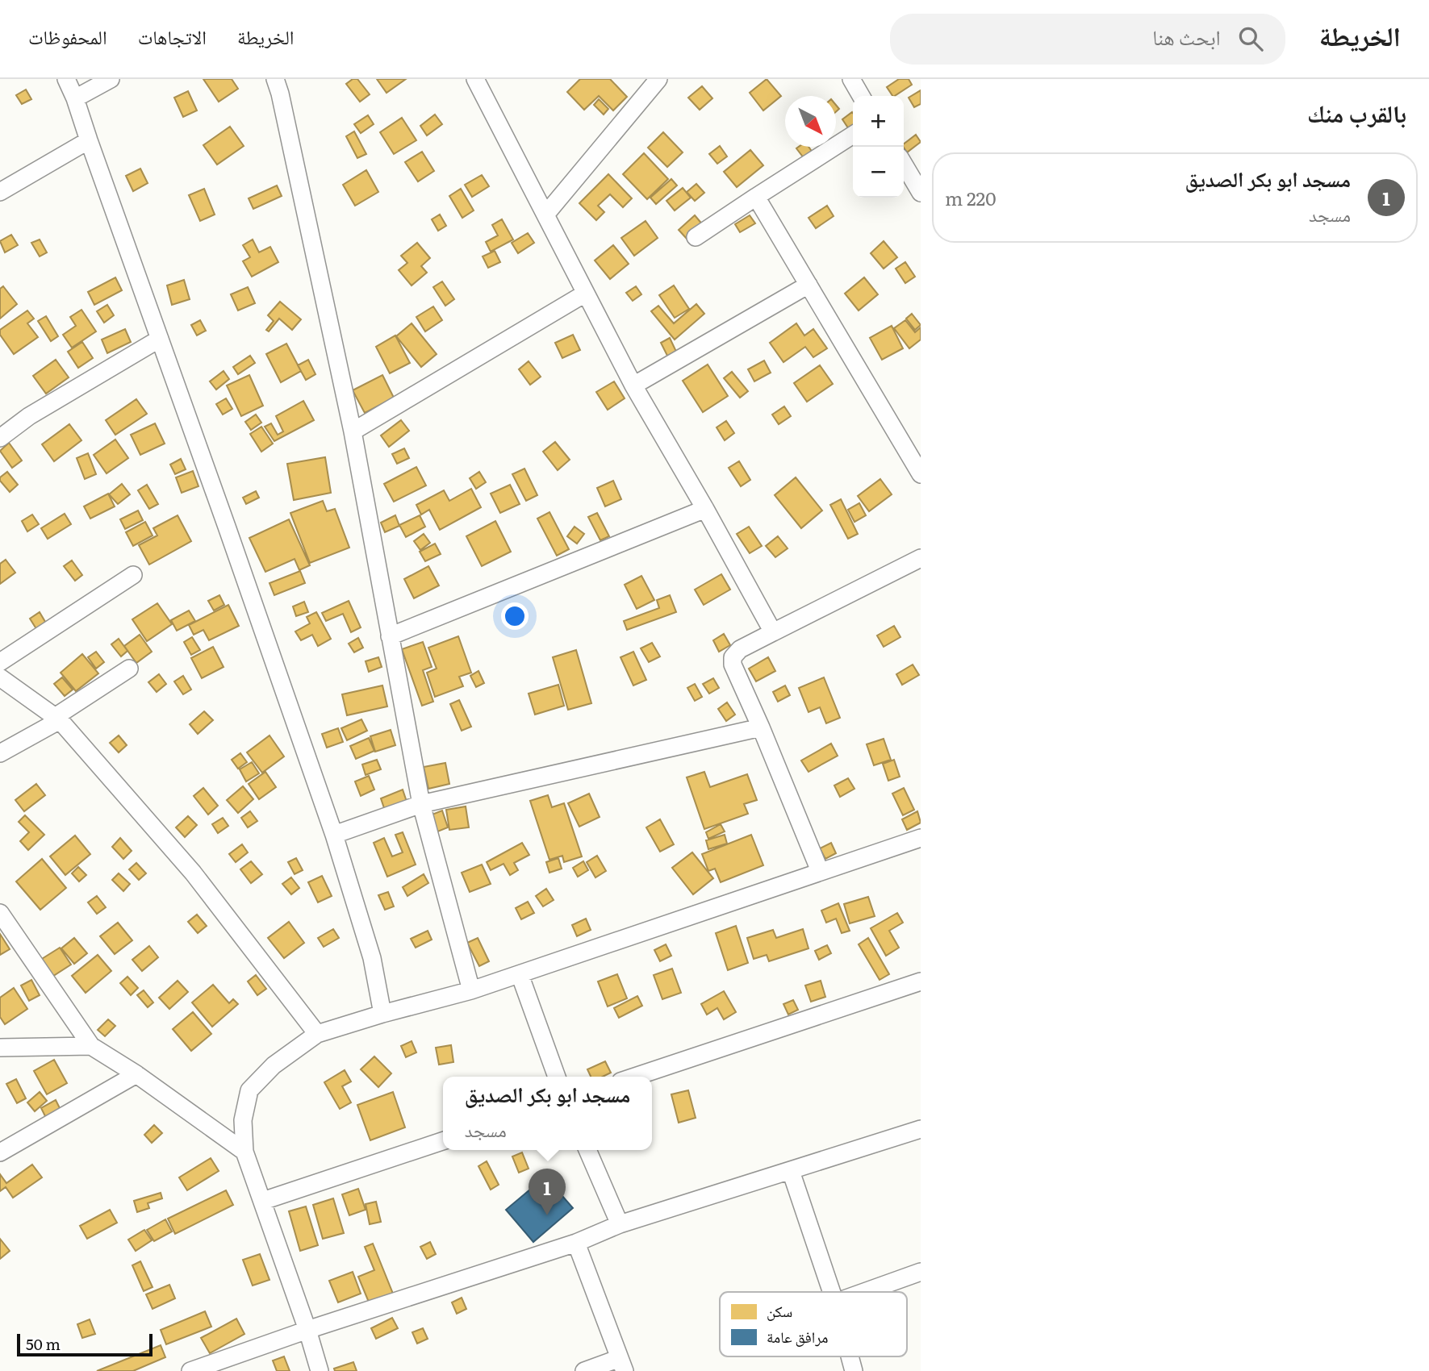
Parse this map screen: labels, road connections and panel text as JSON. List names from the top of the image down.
{
  "legend": ["سكن", "مرافق عامة"],
  "scale_bar": "50 m",
  "north": "bottom right",
  "page": {
    "header": "الخريطة",
    "search": "ابحث هنا",
    "nav": ["الخريطة", "الاتجاهات", "المحفوظات"],
    "heading": "بالقرب منك",
    "map_buttons": ["+", "−"],
    "list": [
      {
        "mark": "1",
        "name": "مسجد ابو بكر الصديق",
        "note": "مسجد",
        "value": "220 m"
      }
    ],
    "popup": ["مسجد ابو بكر الصديق", "مسجد"],
    "pins": "1",
    "scale": "50 m"
  }
}
